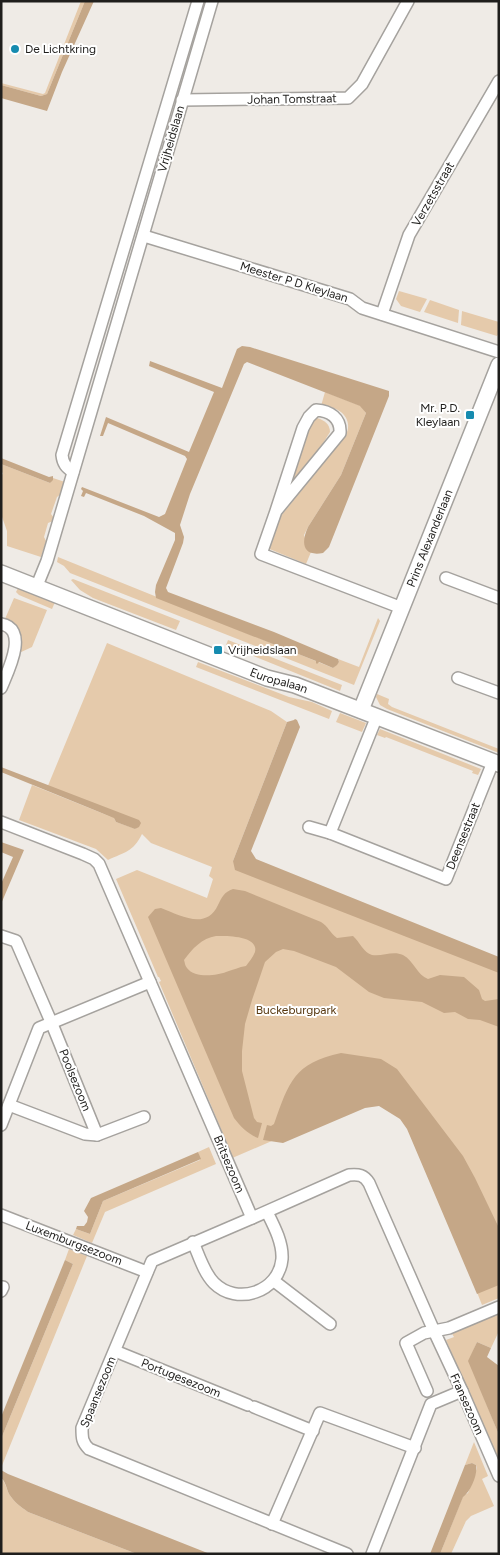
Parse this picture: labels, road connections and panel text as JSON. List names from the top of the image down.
{
  "streets": {
    "street": [
      "Johan Tomstraat",
      "Vrijheidslaan",
      "Verzetsstraat",
      "Meester P D Kleylaan",
      "Prins Alexanderlaan",
      "Europalaan",
      "Deensestraat",
      "Poolsezoom",
      "Britsezoom",
      "Luxemburgsezoom",
      "Portugesezoom",
      "Spaansezoom",
      "Fransezoom"
    ]
  },
  "crossings": [
    ["Johan Tomstraat", "Vrijheidslaan"],
    ["Vrijheidslaan", "Meester P D Kleylaan"],
    ["Vrijheidslaan", "Europalaan"],
    ["Verzetsstraat", "Meester P D Kleylaan"],
    ["Prins Alexanderlaan", "Europalaan"],
    ["Europalaan", "Deensestraat"],
    ["Britsezoom", "Spaansezoom"],
    ["Luxemburgsezoom", "Spaansezoom"],
    ["Portugesezoom", "Spaansezoom"]
  ],
  "parks": ["Buckeburgpark"],
  "places": {
    "other": ["De Lichtkring"],
    "transit": ["Mr. P.D. Kleylaan", "Vrijheidslaan"]
  }
}
